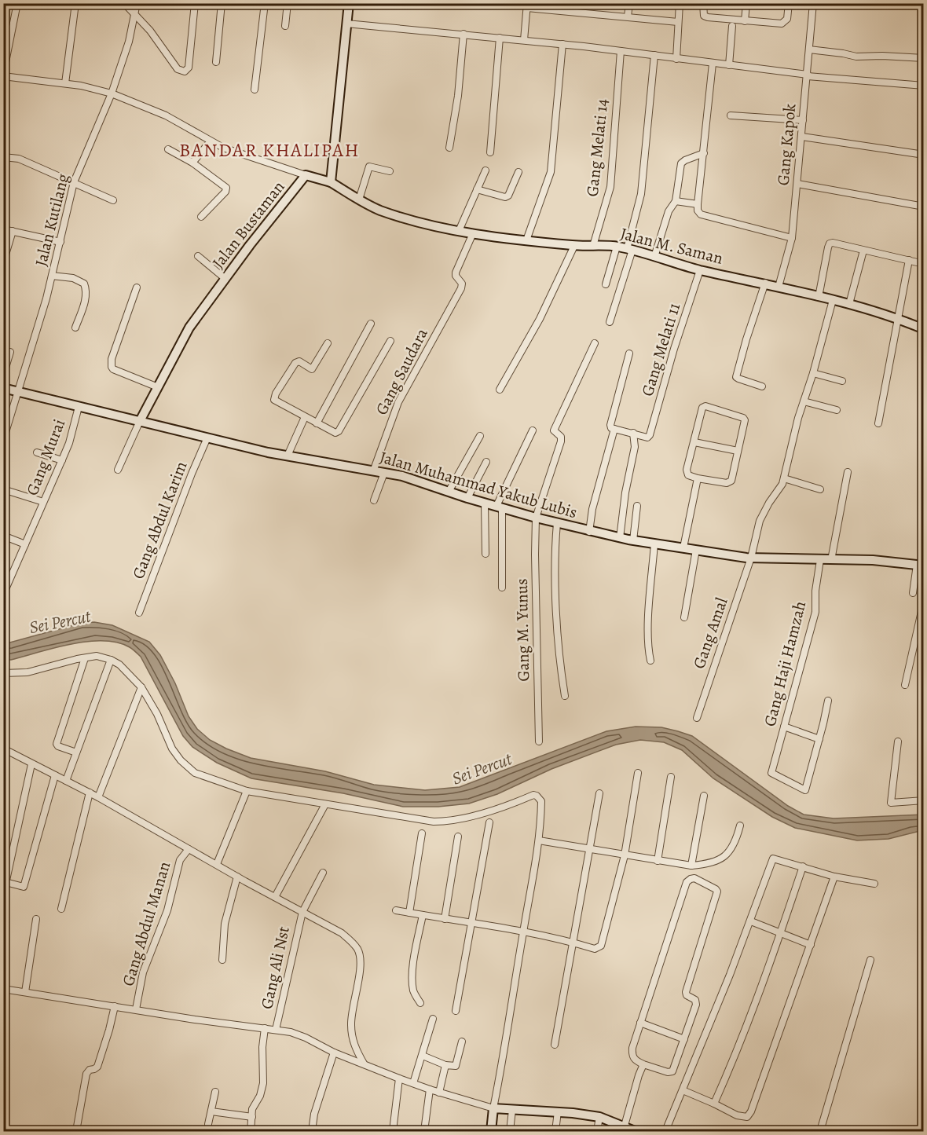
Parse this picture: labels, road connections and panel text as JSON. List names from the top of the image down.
{
  "streets": {
    "main road": ["Jalan Bustaman", "Jalan M. Saman", "Jalan Muhammad Yakub Lubis"],
    "street": [
      "Gang Kapok",
      "Gang Melati 14",
      "Jalan Kutilang",
      "Gang Melati 11",
      "Gang Saudara",
      "Gang Murai",
      "Gang Abdul Karim",
      "Gang M. Yunus",
      "Gang Amal",
      "Gang Haji Hamzah",
      "Gang Abdul Manan",
      "Gang Ali Nst"
    ]
  },
  "crossings": [
    ["Gang Kapok", "Jalan M. Saman"],
    ["Gang Melati 14", "Jalan M. Saman"],
    ["Jalan Kutilang", "Jalan Muhammad Yakub Lubis"],
    ["Jalan Bustaman", "Jalan M. Saman"],
    ["Jalan Bustaman", "Jalan Muhammad Yakub Lubis"],
    ["Jalan M. Saman", "Gang Melati 11"],
    ["Jalan M. Saman", "Gang Saudara"],
    ["Jalan M. Saman", "Gang Amal"],
    ["Gang Saudara", "Jalan Muhammad Yakub Lubis"],
    ["Gang Murai", "Jalan Muhammad Yakub Lubis"],
    ["Jalan Muhammad Yakub Lubis", "Gang Abdul Karim"],
    ["Jalan Muhammad Yakub Lubis", "Gang M. Yunus"],
    ["Jalan Muhammad Yakub Lubis", "Gang Amal"],
    ["Jalan Muhammad Yakub Lubis", "Gang Haji Hamzah"]
  ],
  "districts": ["BANDAR KHALIPAH"],
  "water": ["Sei Percut"]
}
